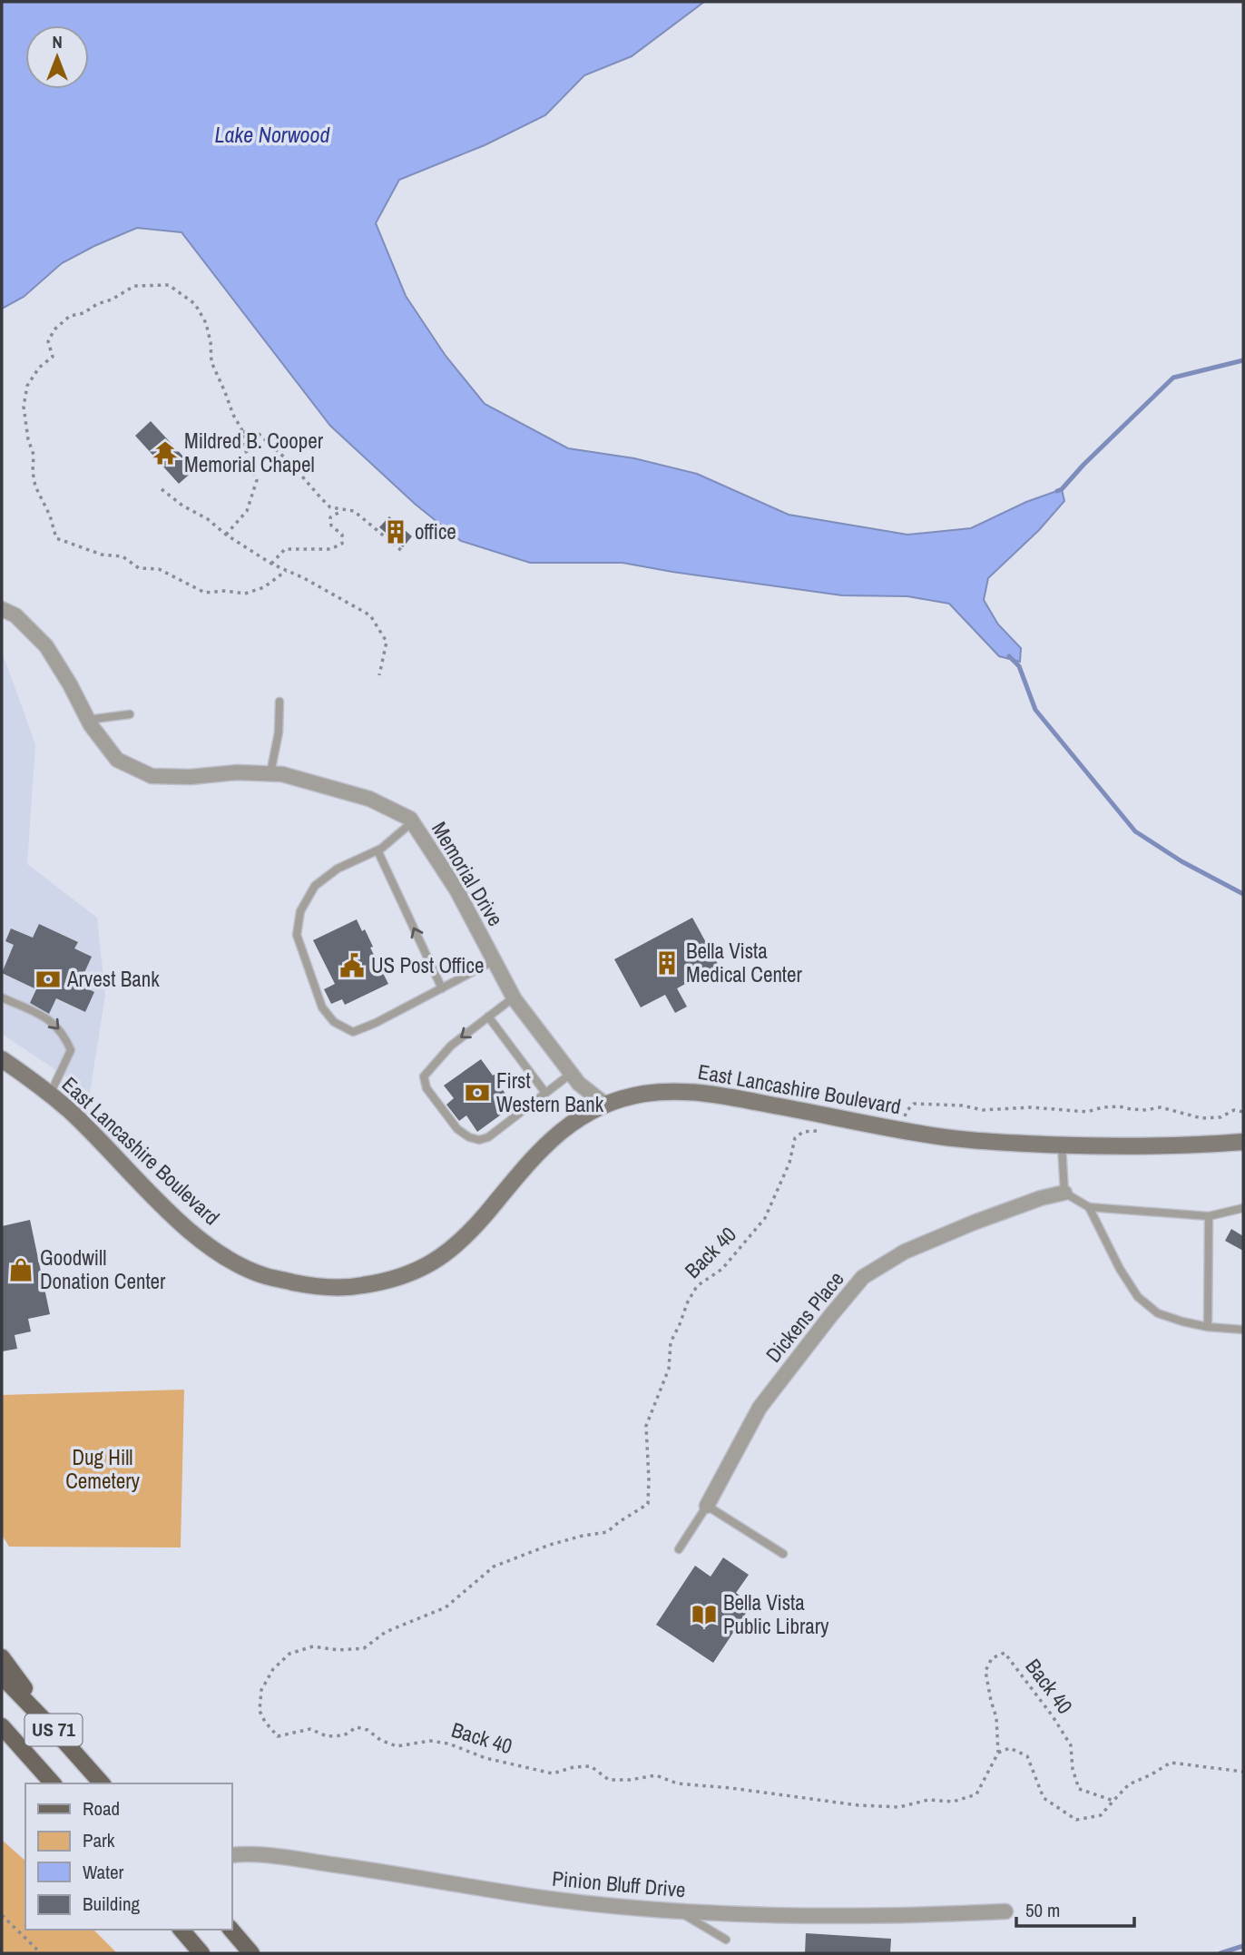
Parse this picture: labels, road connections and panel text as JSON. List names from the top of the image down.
{
  "streets": {
    "main road": ["East Lancashire Boulevard", "US 71"],
    "street": ["Memorial Drive", "Dickens Place", "Pinion Bluff Drive"],
    "path": ["Back 40"]
  },
  "crossings": [
    ["Memorial Drive", "East Lancashire Boulevard"]
  ],
  "water": ["Lake Norwood"],
  "parks": ["Dug Hill Cemetery"],
  "places": {
    "temple": ["Mildred B. Cooper Memorial Chapel"],
    "building": ["office", "Bella Vista Medical Center"],
    "public building": ["US Post Office"],
    "bank": ["Arvest Bank", "First Western Bank"],
    "shop": ["Goodwill Donation Center"],
    "library": ["Bella Vista Public Library"]
  },
  "legend": [
    "Road",
    "Park",
    "Water",
    "Building"
  ],
  "scale_bar": "50 m",
  "north": "top"
}
